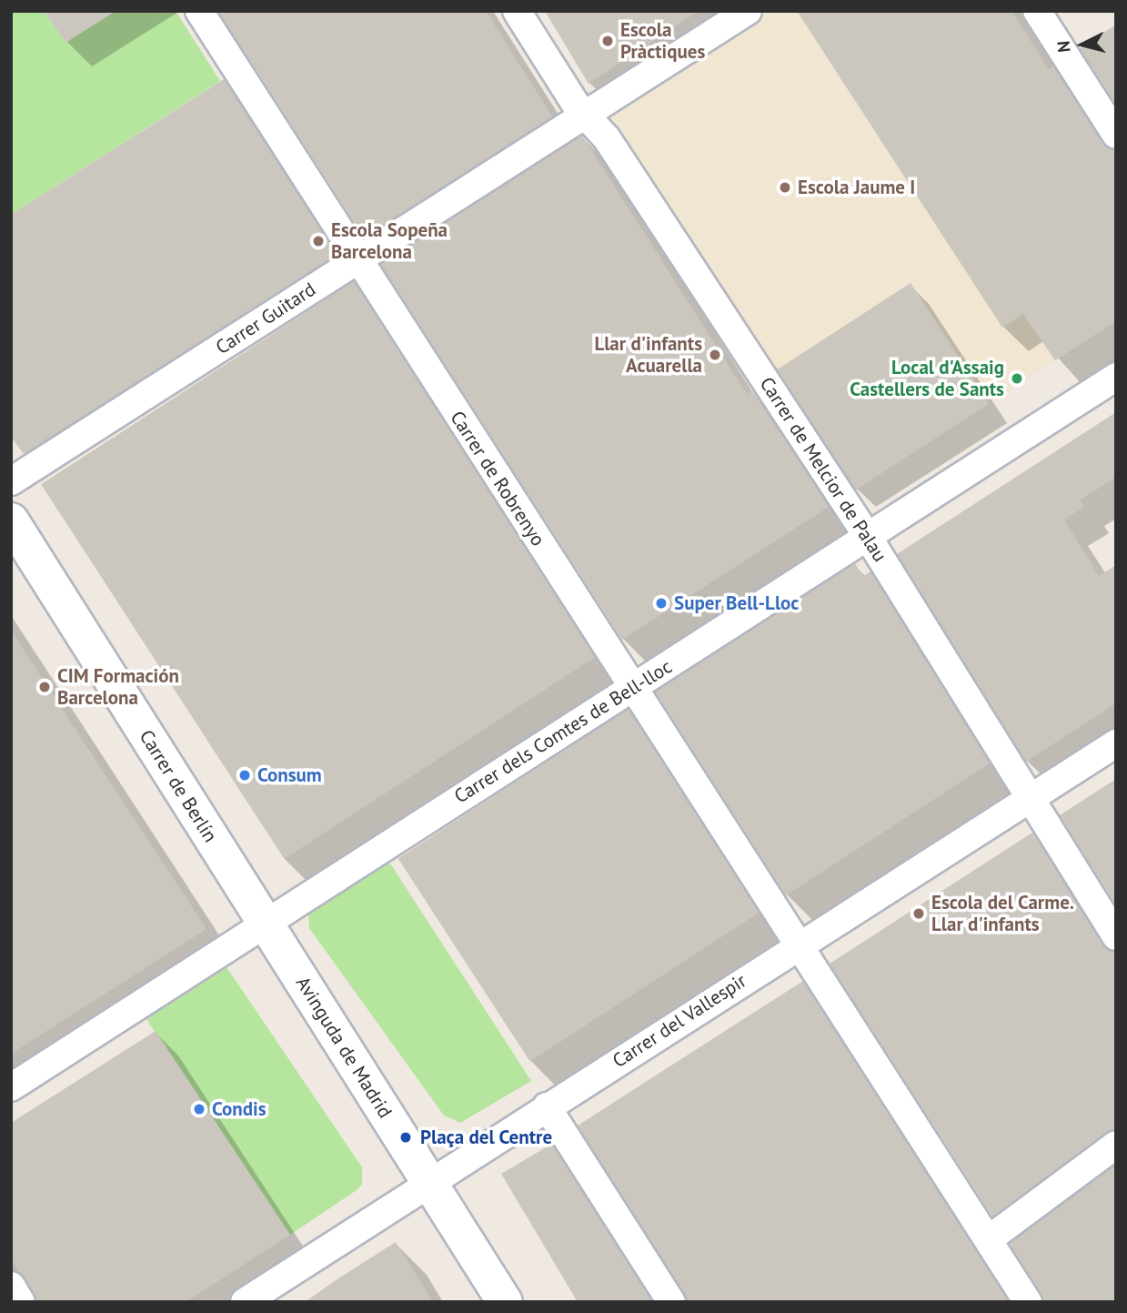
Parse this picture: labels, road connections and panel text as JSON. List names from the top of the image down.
{
  "streets": {
    "main road": ["Carrer de Berlín", "Avinguda de Madrid"],
    "street": [
      "Carrer Guitard",
      "Carrer de Melcior de Palau",
      "Carrer de Robrenyo",
      "Carrer dels Comtes de Bell-lloc",
      "Carrer del Vallespir"
    ]
  },
  "crossings": [
    ["Carrer Guitard", "Carrer de Melcior de Palau"],
    ["Carrer Guitard", "Carrer de Robrenyo"],
    ["Carrer de Melcior de Palau", "Carrer dels Comtes de Bell-lloc"],
    ["Carrer de Melcior de Palau", "Carrer del Vallespir"],
    ["Carrer de Robrenyo", "Carrer dels Comtes de Bell-lloc"],
    ["Carrer de Robrenyo", "Carrer del Vallespir"],
    ["Carrer dels Comtes de Bell-lloc", "Carrer de Berlín"],
    ["Carrer dels Comtes de Bell-lloc", "Avinguda de Madrid"],
    ["Carrer de Berlín", "Avinguda de Madrid"],
    ["Carrer del Vallespir", "Avinguda de Madrid"]
  ],
  "places": [
    "Escola Pràctiques",
    "Escola Jaume I",
    "Escola Sopeña Barcelona",
    "Llar d'infants Acuarella",
    "Local d'Assaig Castellers de Sants",
    "Super Bell-Lloc",
    "CIM Formación Barcelona",
    "Consum",
    "Escola del Carme. Llar d'infants",
    "Condis",
    "Plaça del Centre"
  ],
  "north": "left"
}
